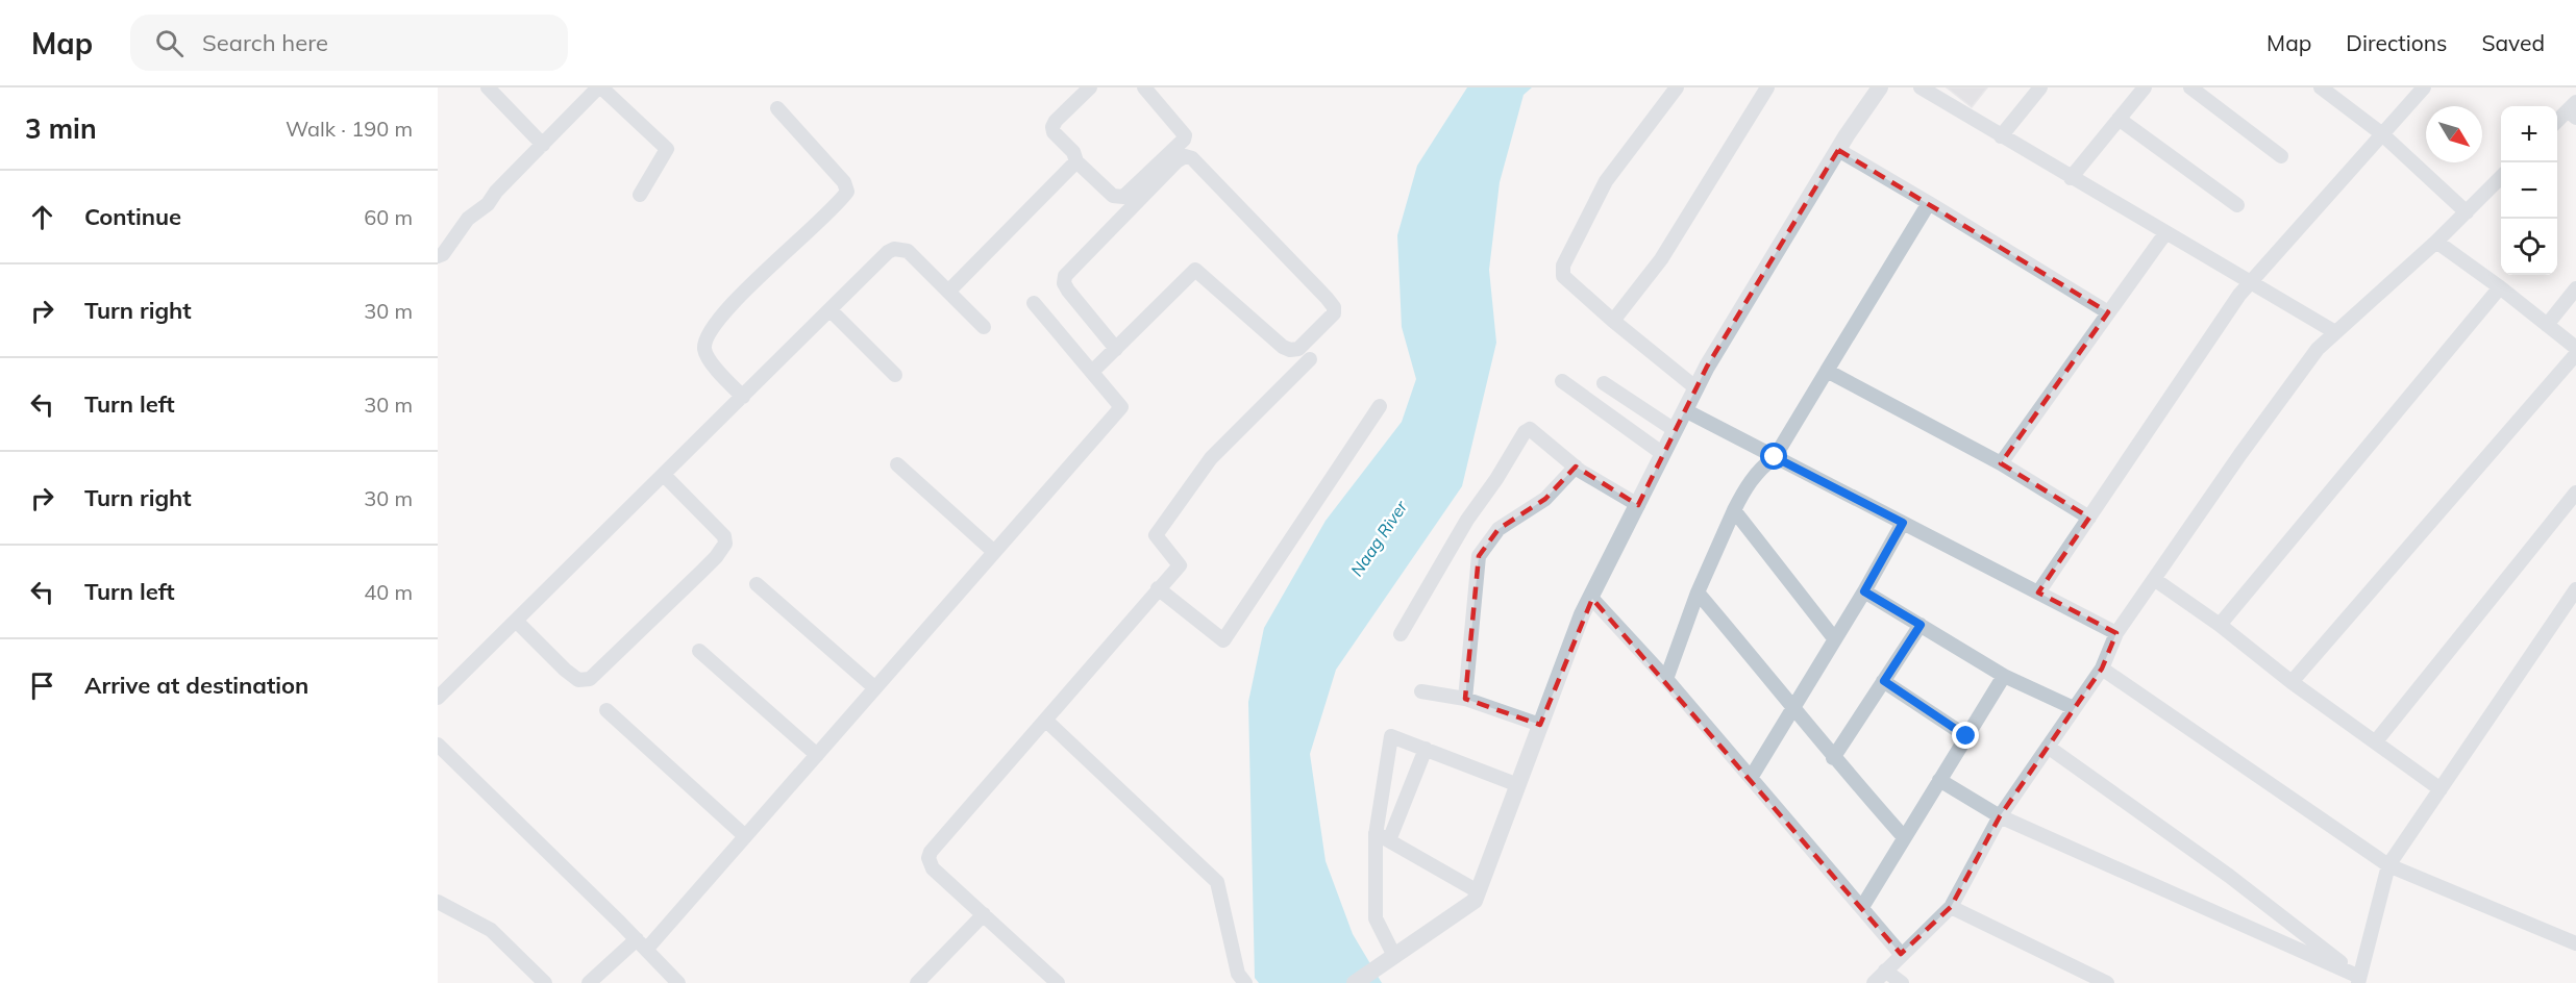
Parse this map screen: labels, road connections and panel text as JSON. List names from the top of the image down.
{
  "water": ["Naag River"],
  "north": "bottom right",
  "page": {
    "header": "Map",
    "search": "Search here",
    "nav": ["Map", "Directions", "Saved"],
    "heading": ["3 min", "Walk · 190 m"],
    "map_buttons": ["+", "−"],
    "list": [
      ["Continue", "60 m"],
      ["Turn right", "30 m"],
      ["Turn left", "30 m"],
      ["Turn right", "30 m"],
      ["Turn left", "40 m"],
      "Arrive at destination"
    ]
  }
}
